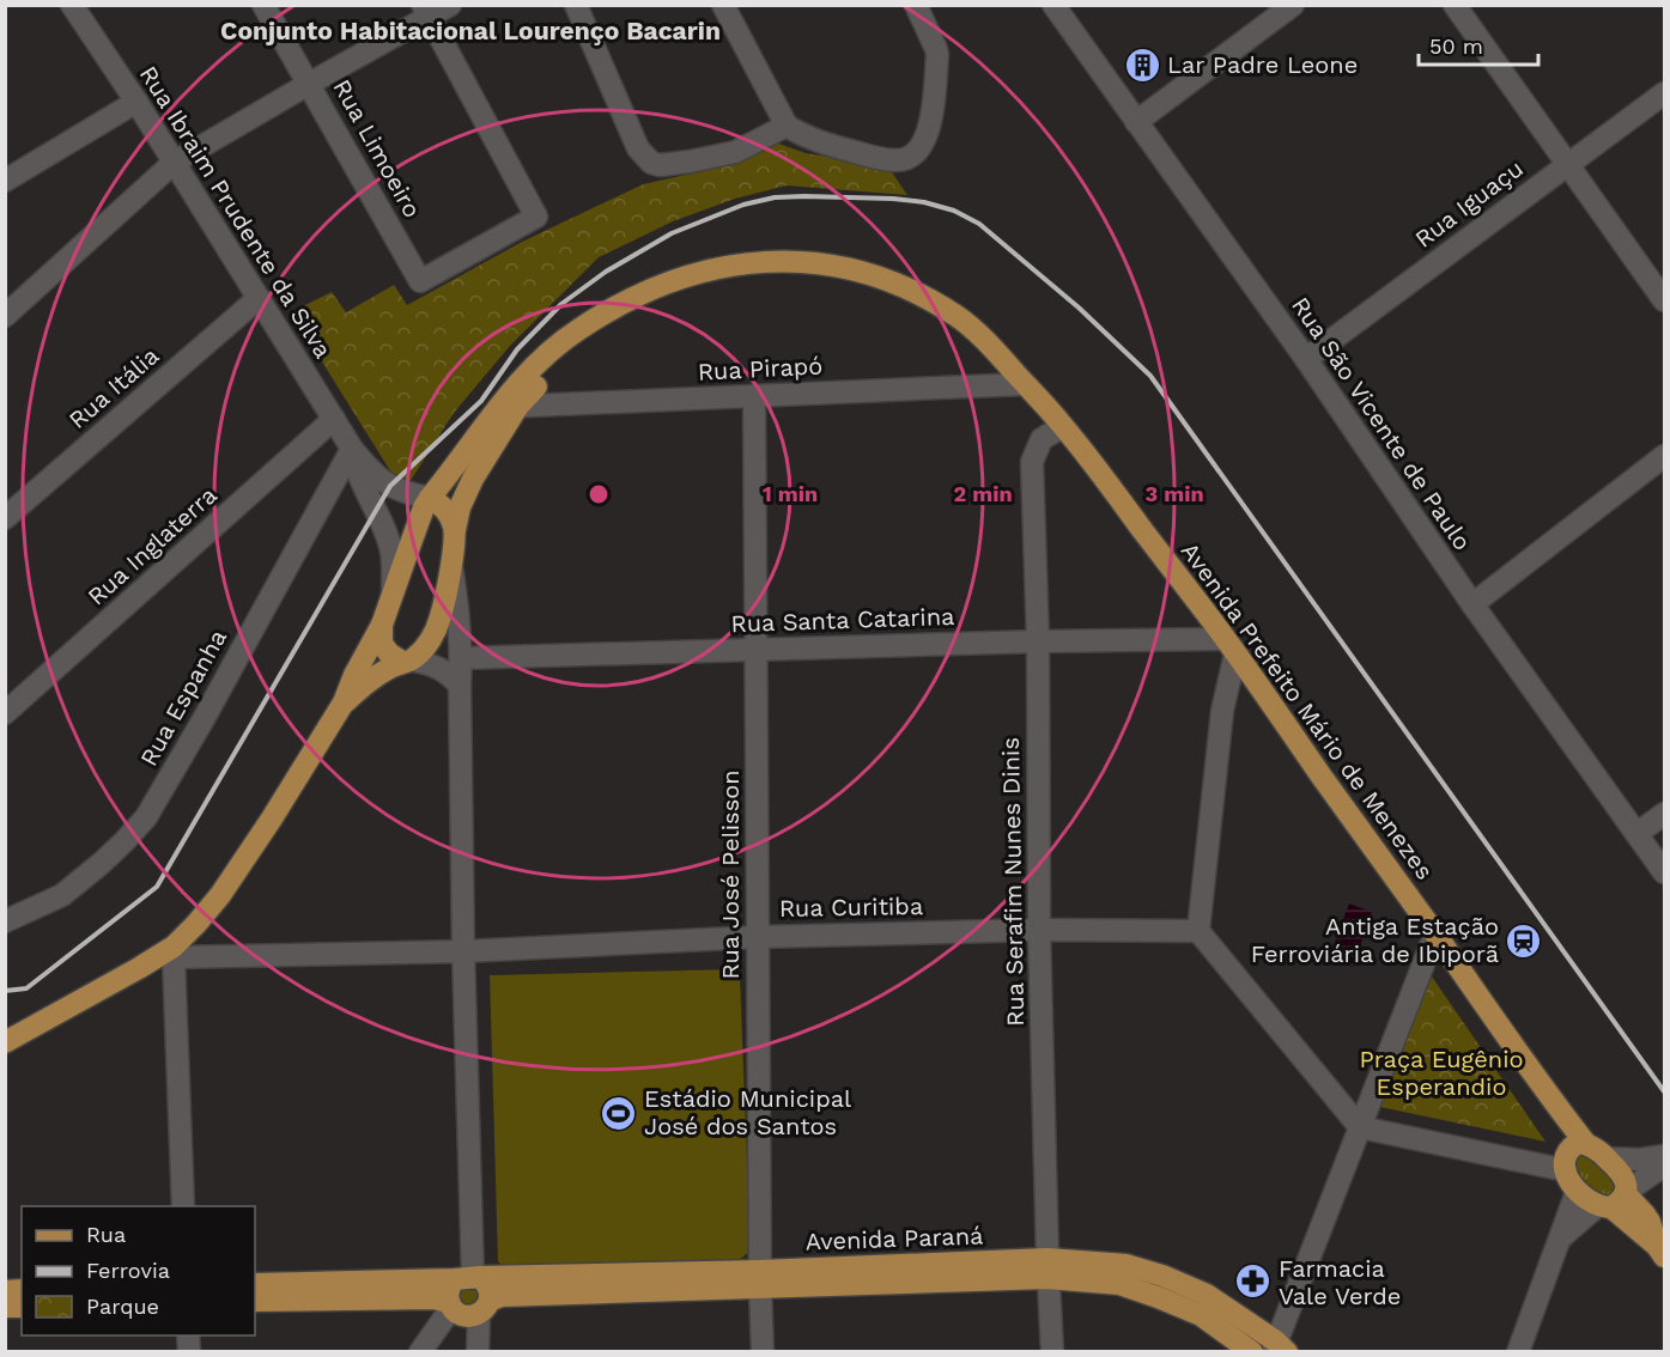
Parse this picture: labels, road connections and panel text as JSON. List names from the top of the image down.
{
  "streets": {
    "main road": ["Avenida Prefeito Mário de Menezes", "Avenida Paraná"],
    "street": [
      "Rua Limoeiro",
      "Rua Iguaçu",
      "Rua Ibraim Prudente da Silva",
      "Rua Pirapó",
      "Rua Itália",
      "Rua São Vicente de Paulo",
      "Rua Inglaterra",
      "Rua Santa Catarina",
      "Rua Espanha",
      "Rua José Pelisson",
      "Rua Serafim Nunes Dinis",
      "Rua Curitiba"
    ]
  },
  "crossings": [
    ["Rua Iguaçu", "Rua São Vicente de Paulo"],
    ["Rua Ibraim Prudente da Silva", "Rua Itália"],
    ["Rua Ibraim Prudente da Silva", "Rua Inglaterra"],
    ["Rua Ibraim Prudente da Silva", "Rua Espanha"],
    ["Rua Ibraim Prudente da Silva", "Avenida Prefeito Mário de Menezes"],
    ["Rua Pirapó", "Avenida Prefeito Mário de Menezes"],
    ["Rua Pirapó", "Rua José Pelisson"],
    ["Rua Santa Catarina", "Avenida Prefeito Mário de Menezes"],
    ["Rua Santa Catarina", "Rua José Pelisson"],
    ["Rua Santa Catarina", "Rua Serafim Nunes Dinis"],
    ["Avenida Prefeito Mário de Menezes", "Rua Serafim Nunes Dinis"],
    ["Rua José Pelisson", "Rua Curitiba"],
    ["Rua José Pelisson", "Avenida Paraná"],
    ["Rua Serafim Nunes Dinis", "Rua Curitiba"],
    ["Rua Serafim Nunes Dinis", "Avenida Paraná"]
  ],
  "districts": ["Conjunto Habitacional Lourenço Bacarin"],
  "parks": ["Praça Eugênio Esperandio"],
  "places": {
    "building": ["Lar Padre Leone"],
    "station": ["Antiga Estação Ferroviária de Ibiporã"],
    "sports": ["Estádio Municipal José dos Santos"],
    "pharmacy": ["Farmacia Vale Verde"]
  },
  "legend": ["Rua", "Ferrovia", "Parque"],
  "scale_bar": "50 m",
  "rings": ["1 min", "2 min", "3 min"]
}
